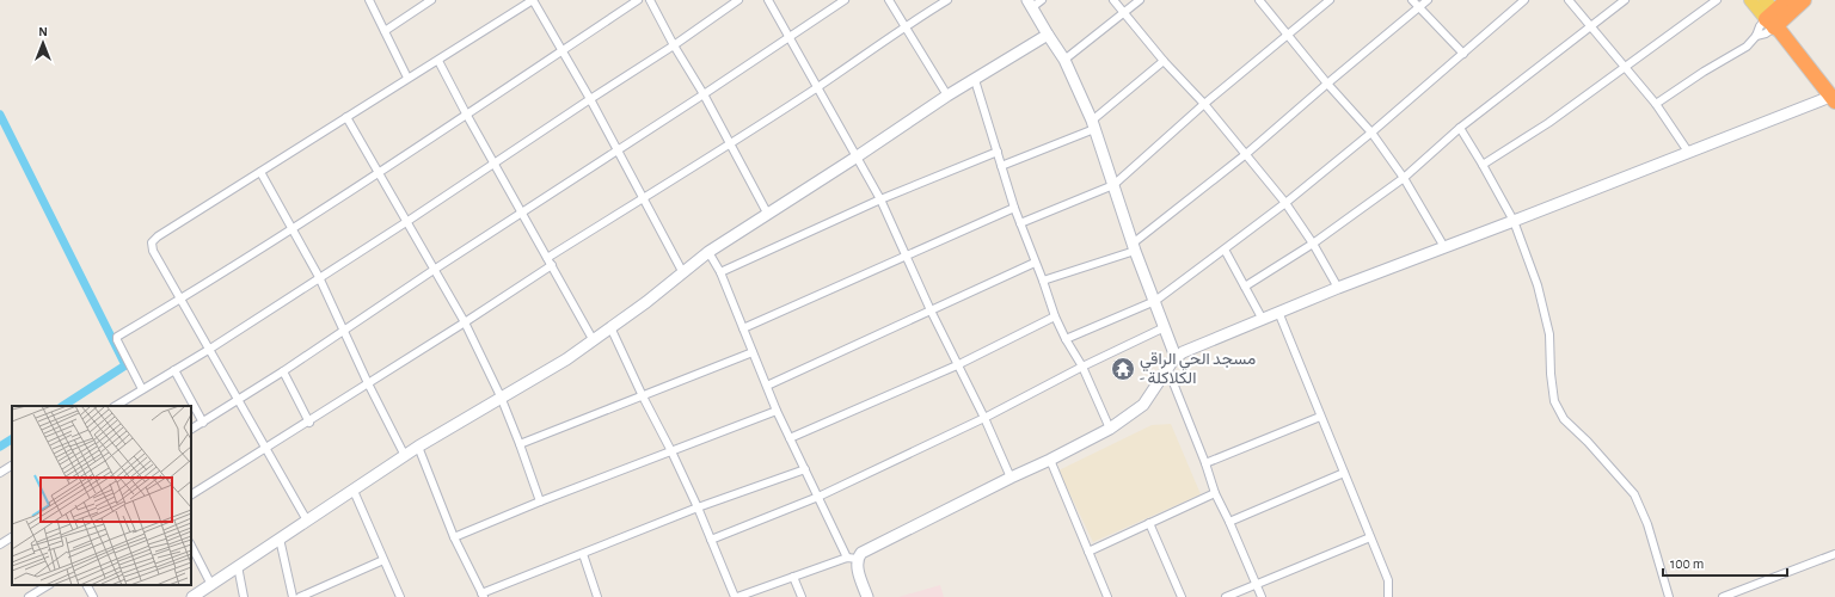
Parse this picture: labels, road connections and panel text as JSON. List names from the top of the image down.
{
  "places": {
    "temple": ["مسجد الحي الراقي - الكلاكلة"]
  },
  "scale_bar": "100 m",
  "north": "top"
}
